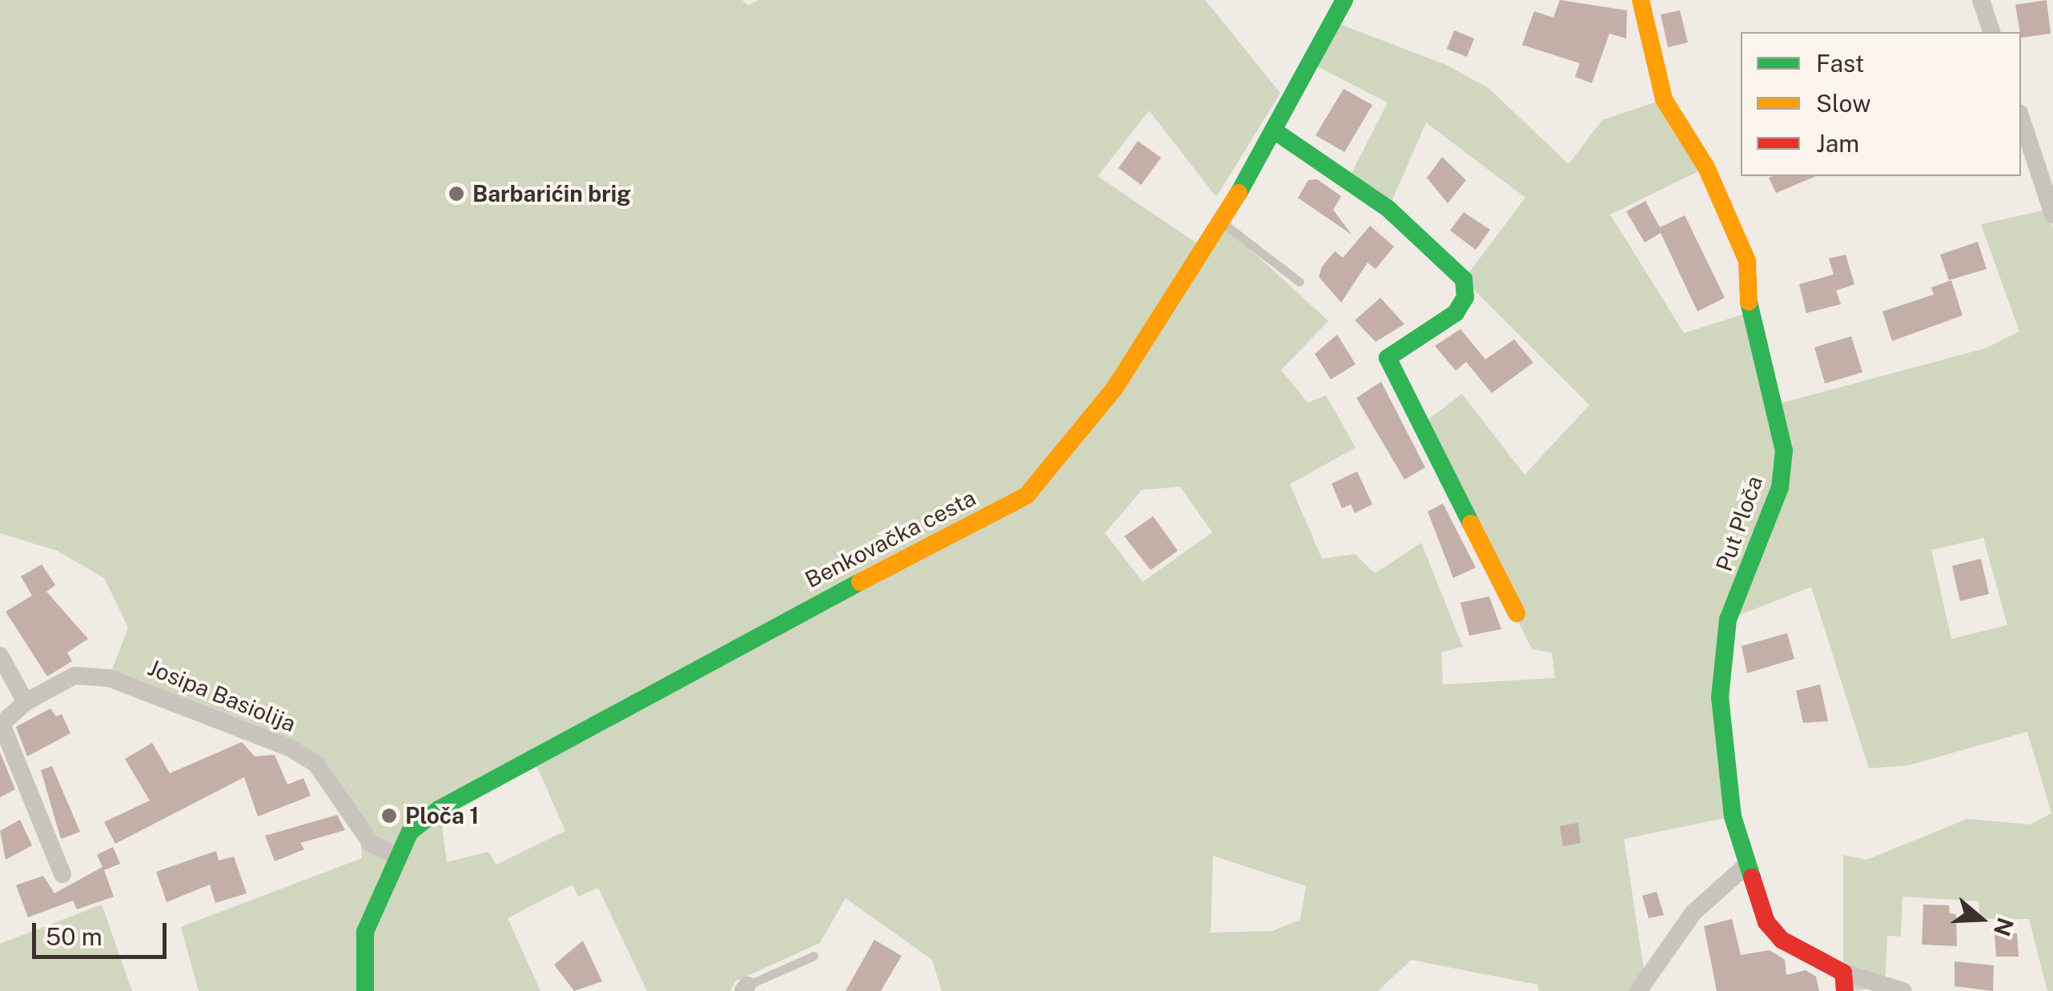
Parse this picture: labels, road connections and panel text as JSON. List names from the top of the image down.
{
  "streets": {
    "street": ["Put Ploča", "Benkovačka cesta", "Josipa Basiolija"]
  },
  "crossings": [
    ["Benkovačka cesta", "Josipa Basiolija"]
  ],
  "places": ["Barbarićin brig", "Ploča 1"],
  "legend": ["Fast", "Slow", "Jam"],
  "scale_bar": "50 m",
  "north": "right"
}
